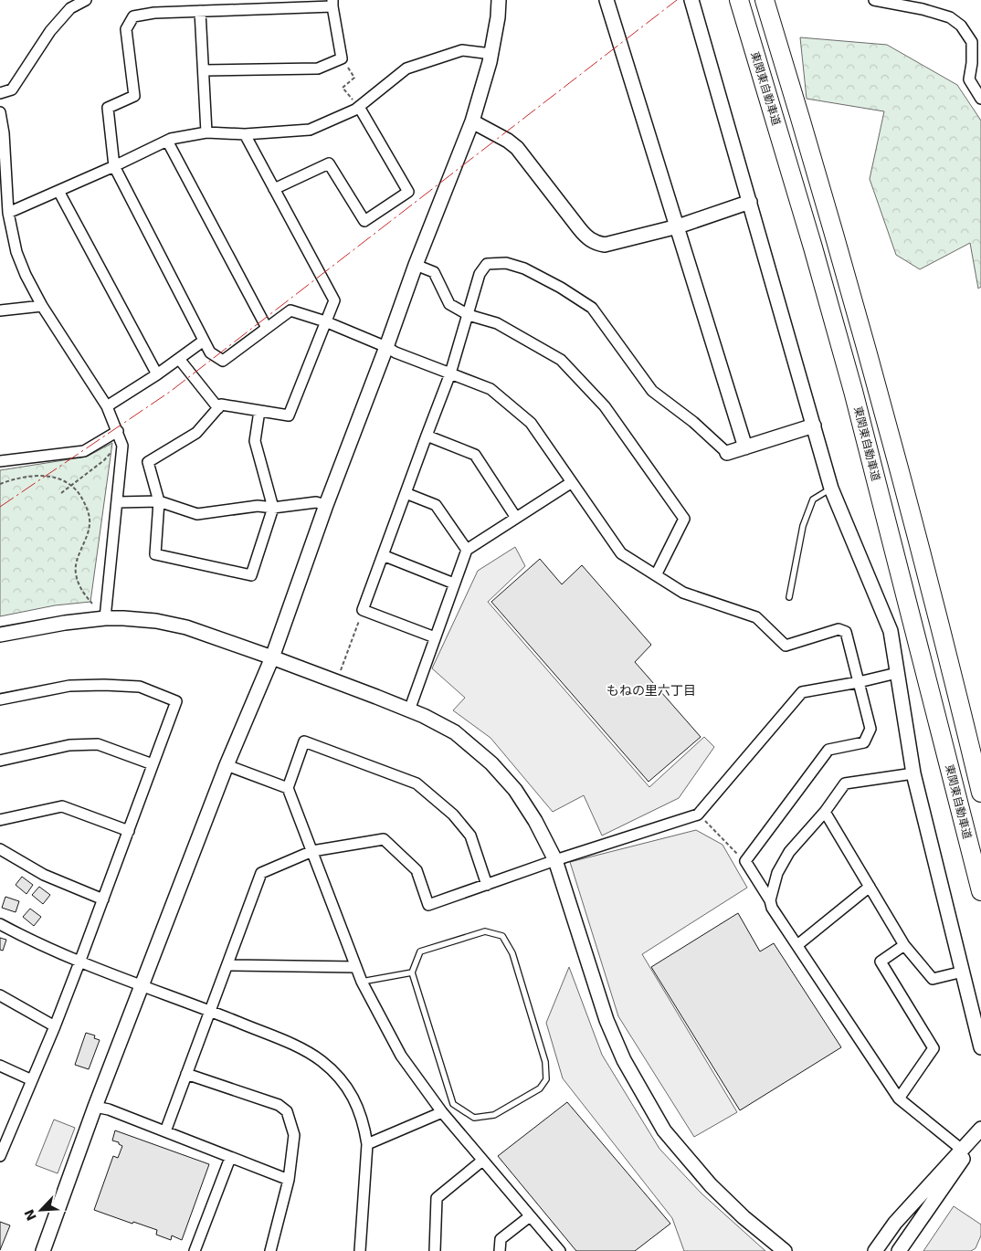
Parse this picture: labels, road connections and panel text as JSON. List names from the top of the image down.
{
  "streets": {
    "highway": ["東関東自動車道"]
  },
  "districts": ["もねの里六丁目"],
  "north": "bottom left"
}
